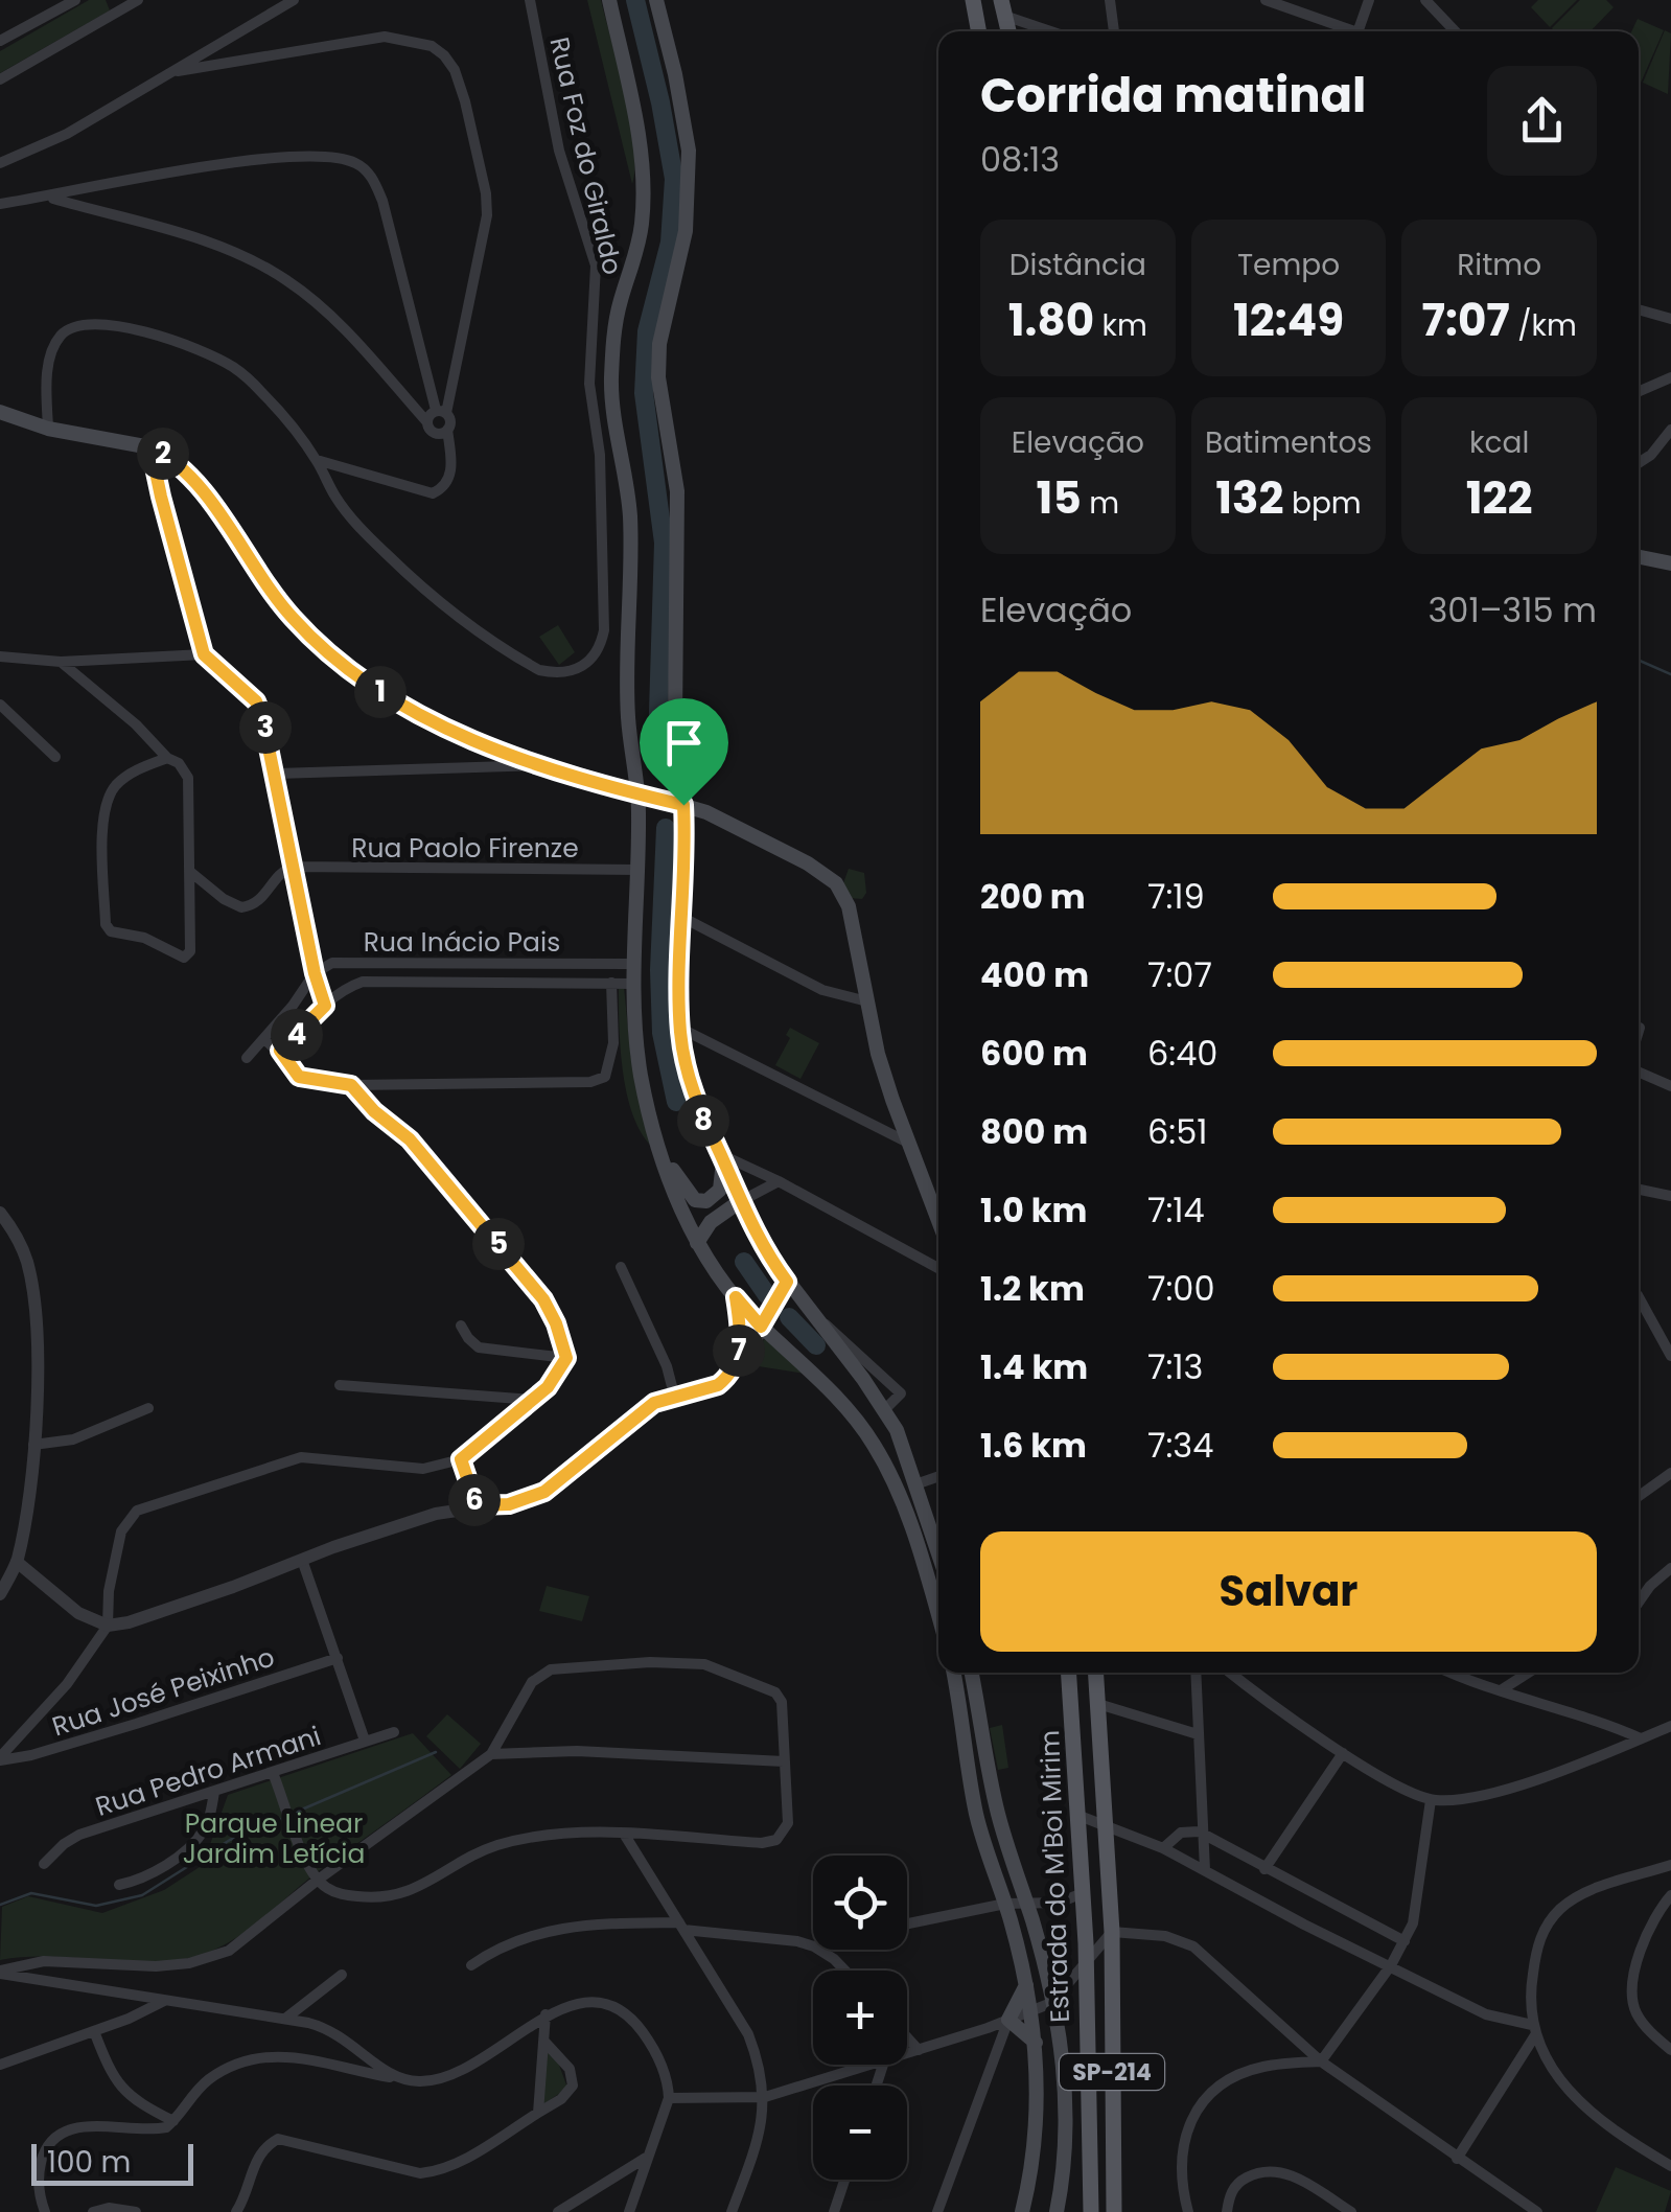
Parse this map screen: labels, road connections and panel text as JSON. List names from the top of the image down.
{
  "streets": {
    "main road": ["Estrada do M'Boi Mirim", "SP-214"],
    "street": [
      "Rua Foz do Giraldo",
      "Rua Paolo Firenze",
      "Rua Inácio Pais",
      "Rua José Peixinho",
      "Rua Pedro Armani"
    ]
  },
  "parks": ["Parque Linear Jardim Letícia"],
  "scale_bar": "100 m",
  "page": {
    "heading": ["Corrida matinal", "08:13"],
    "stats": [
      ["Distância", "1.80 km"],
      ["Tempo", "12:49"],
      ["Ritmo", "7:07 /km"],
      ["Elevação", "15 m"],
      ["Batimentos", "132 bpm"],
      ["kcal", "122"]
    ],
    "pins": [
      "2",
      "1",
      "3",
      "4",
      "8",
      "5",
      "7",
      "6"
    ],
    "chart": ["Elevação", "301–315 m"],
    "list": [
      {
        "name": "200 m",
        "note": "7:19"
      },
      {
        "name": "400 m",
        "note": "7:07"
      },
      {
        "name": "600 m",
        "note": "6:40"
      },
      {
        "name": "800 m",
        "note": "6:51"
      },
      {
        "name": "1.0 km",
        "note": "7:14"
      },
      {
        "name": "1.2 km",
        "note": "7:00"
      },
      {
        "name": "1.4 km",
        "note": "7:13"
      },
      {
        "name": "1.6 km",
        "note": "7:34"
      }
    ],
    "buttons": "Salvar",
    "map_buttons": ["+", "−"],
    "scale": "100 m"
  }
}
